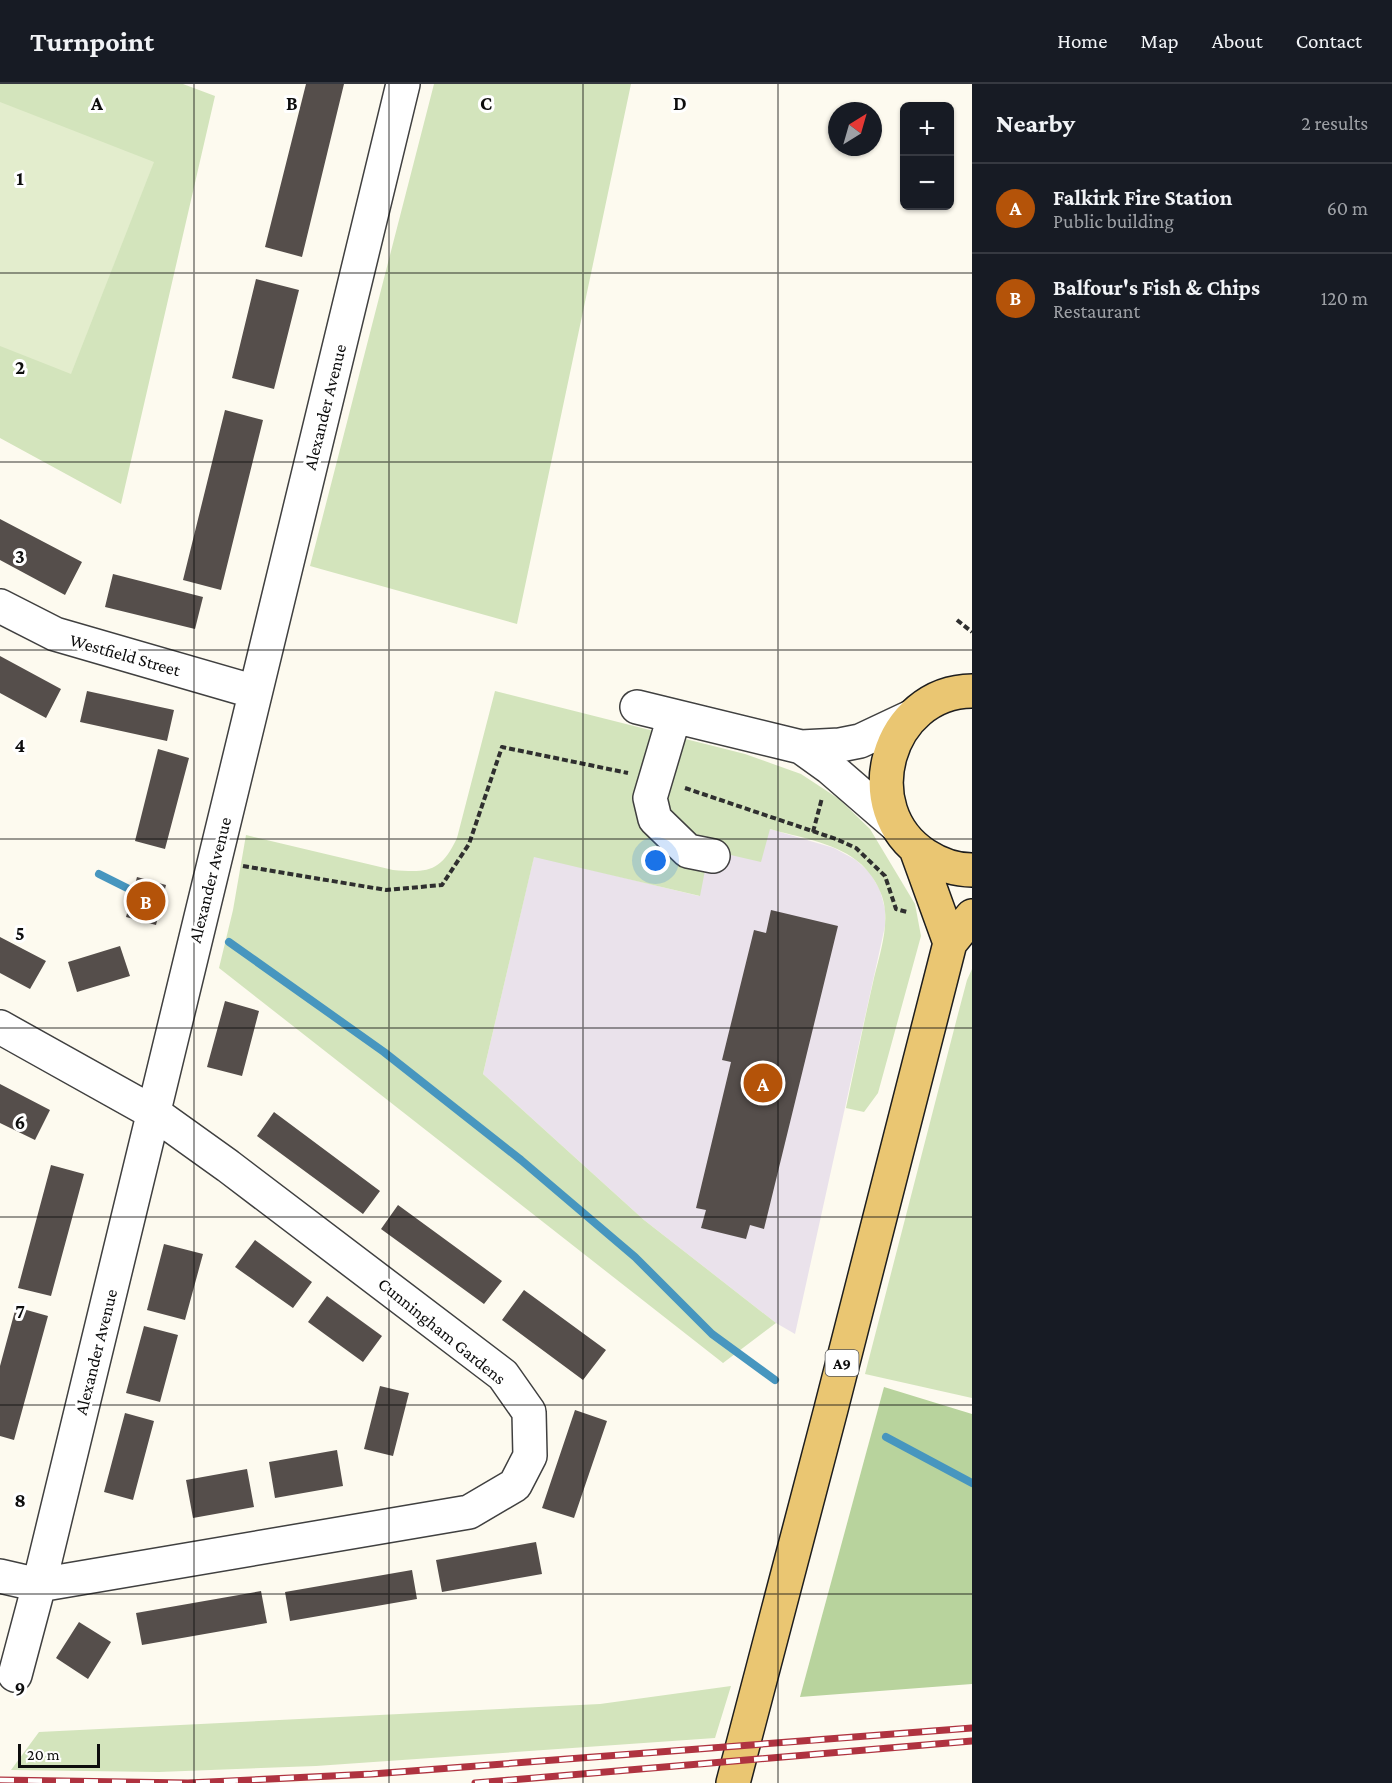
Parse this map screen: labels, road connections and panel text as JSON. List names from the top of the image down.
{
  "streets": {
    "main road": ["A9"],
    "street": ["Alexander Avenue", "Westfield Street", "Cunningham Gardens"]
  },
  "crossings": [
    ["Alexander Avenue", "Westfield Street"],
    ["Alexander Avenue", "Cunningham Gardens"]
  ],
  "scale_bar": "20 m",
  "north": "top right",
  "page": {
    "header": "Turnpoint",
    "nav": [
      "Home",
      "Map",
      "About",
      "Contact"
    ],
    "heading": ["Nearby", "2 results"],
    "map_buttons": ["+", "−"],
    "list": [
      {
        "mark": "A",
        "name": "Falkirk Fire Station",
        "note": "Public building",
        "value": "60 m"
      },
      {
        "mark": "B",
        "name": "Balfour's Fish & Chips",
        "note": "Restaurant",
        "value": "120 m"
      }
    ],
    "pins": ["B", "A"],
    "scale": "20 m"
  },
  "grid": {
    "columns": [
      "A",
      "B",
      "C",
      "D"
    ],
    "rows": [
      "1",
      "2",
      "3",
      "4",
      "5",
      "6",
      "7",
      "8",
      "9"
    ]
  }
}
